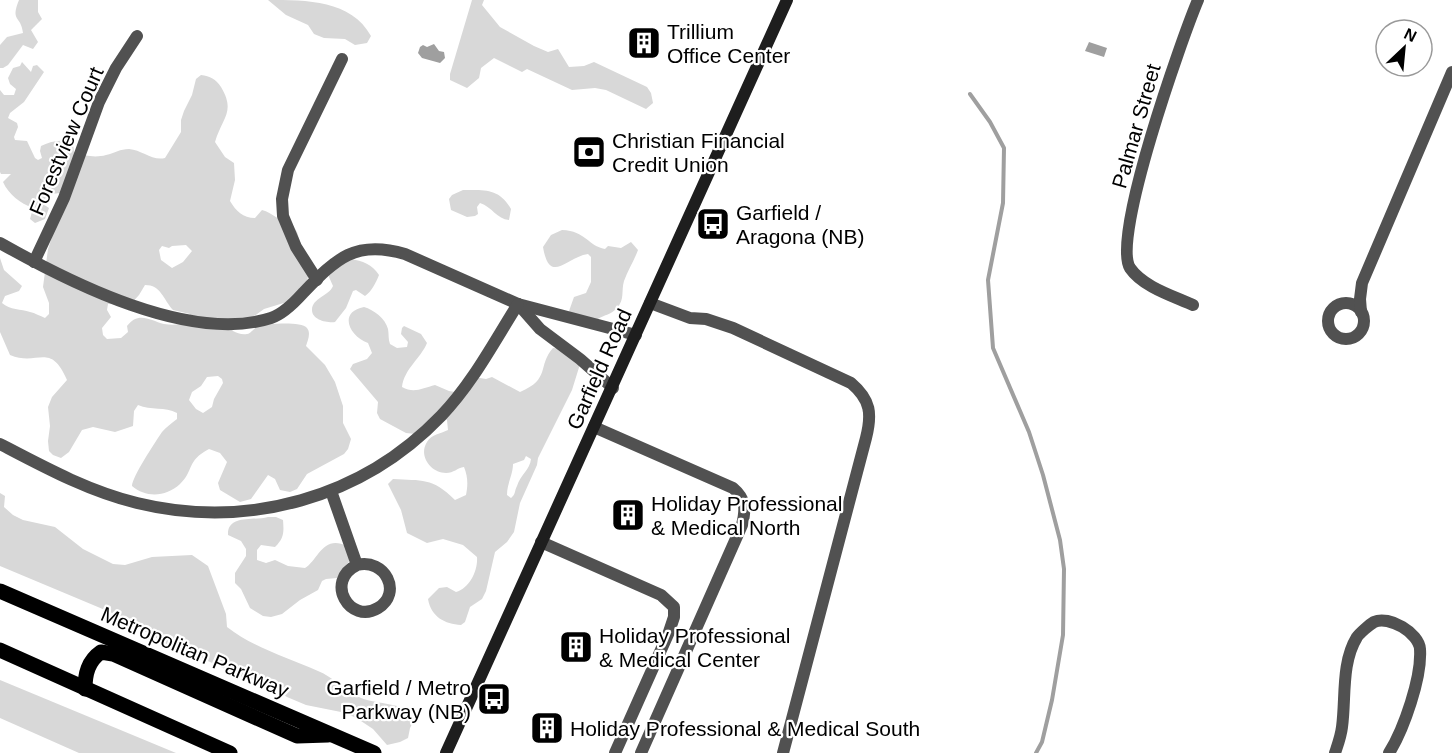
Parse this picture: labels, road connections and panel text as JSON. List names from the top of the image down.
{
  "streets": {
    "main road": ["Garfield Road", "Metropolitan Parkway"],
    "street": ["Palmar Street", "Forestview Court"]
  },
  "places": {
    "building": [
      "Trillium Office Center",
      "Holiday Professional & Medical North",
      "Holiday Professional & Medical Center",
      "Holiday Professional & Medical South"
    ],
    "bank": ["Christian Financial Credit Union"],
    "bus stop": ["Garfield / Aragona (NB)", "Garfield / Metro Parkway (NB)"]
  },
  "north": "top right"
}
